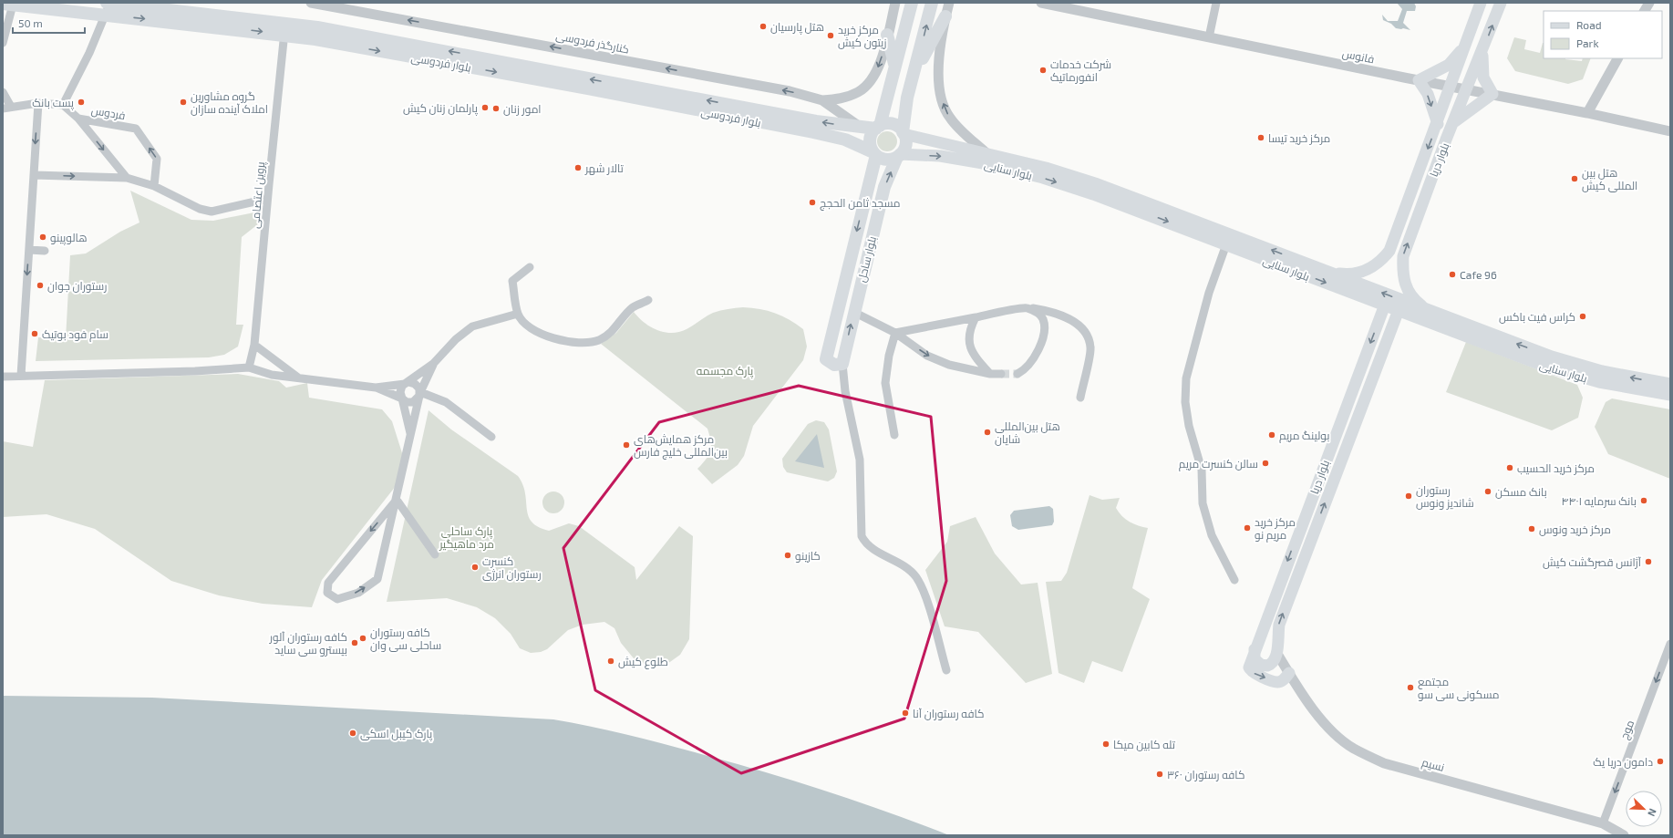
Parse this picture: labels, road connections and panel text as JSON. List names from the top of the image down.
{
  "streets": {
    "main road": [
      "بلوار فردوسی",
      "بلوار دریا",
      "بلوار سنایی",
      "بلوار ساحل"
    ],
    "street": [
      "کنارگذر فردوسی",
      "فانوس",
      "فردوس",
      "پروین اعتصامی",
      "موج",
      "نسیم"
    ]
  },
  "crossings": [
    ["کنارگذر فردوسی", "بلوار فردوسی"],
    ["فانوس", "بلوار دریا"],
    ["بلوار فردوسی", "بلوار سنایی"],
    ["بلوار فردوسی", "پروین اعتصامی"],
    ["بلوار فردوسی", "بلوار ساحل"],
    ["بلوار دریا", "بلوار سنایی"],
    ["بلوار دریا", "نسیم"],
    ["بلوار سنایی", "بلوار ساحل"],
    ["موج", "نسیم"]
  ],
  "one_way": ["کنارگذر فردوسی", "موج"],
  "parks": ["پارک مجسمه", "پارک ساحلی مرد ماهیگیر"],
  "places": [
    "هتل پارسیان",
    "مرکز خرید زیتون کیش",
    "شرکت خدمات انفورماتیک",
    "پست بانک",
    "گروه مشاورین املاک آینده سازان",
    "پارلمان زنان کیش",
    "امور زنان",
    "مرکز خرید تیسا",
    "تالار شهر",
    "هتل بین المللی کیش",
    "مسجد ثامن الحجج",
    "هالوپینو",
    "Cafe 96",
    "رستوران جوان",
    "کراس فیت باکس",
    "سام فود بوتیک",
    "هتل بین‌المللی شایان",
    "بولینگ مریم",
    "مرکز همایش‌های بین‌المللی خلیج فارس",
    "سالن کنسرت مریم",
    "مرکز خرید الحسیب",
    "بانک مسکن",
    "رستوران شاندیز ونوس",
    "بانک سرمایه ۴۴۰۱",
    "مرکز خرید مریم نو",
    "مرکز خرید ونوس",
    "کازینو",
    "آژانس قصرگشت کیش",
    "کنسرت رستوران انرژی",
    "کافه رستوران ساحلی سی وان",
    "کافه رستوران آلور بیسترو سی ساید",
    "طلوع کیش",
    "مجتمع مسکونی سی سو",
    "کافه رستوران آنا",
    "پارک کیبل اسکی",
    "تله کابین میکا",
    "دامون دریا یک",
    "کافه رستوران ۳۶۰"
  ],
  "legend": ["Road", "Park"],
  "scale_bar": "50 m",
  "north": "bottom right"
}
